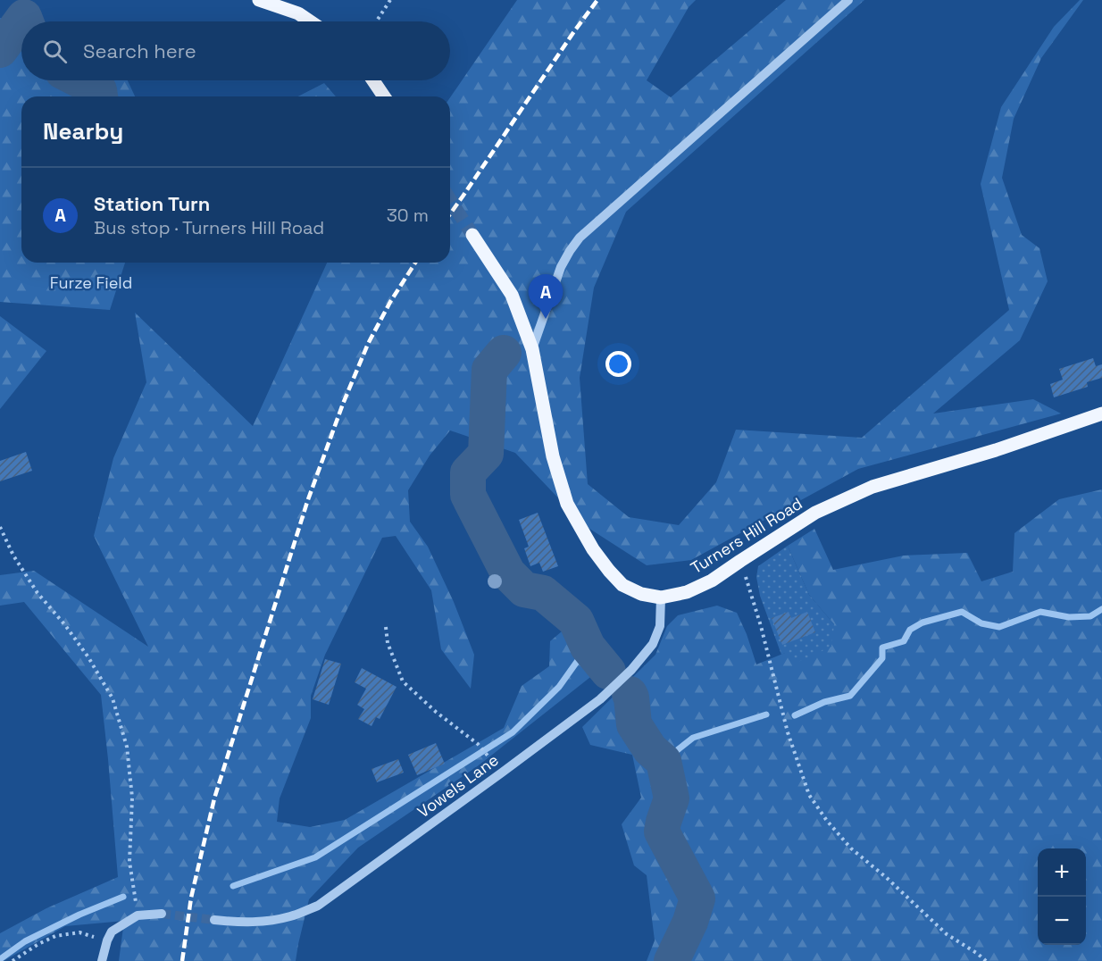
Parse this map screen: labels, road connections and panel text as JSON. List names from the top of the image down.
{
  "streets": {
    "main road": ["Turners Hill Road"],
    "street": ["Vowels Lane"]
  },
  "crossings": [
    ["Turners Hill Road", "Vowels Lane"]
  ],
  "parks": ["Furze Field"],
  "page": {
    "search": "Search here",
    "heading": "Nearby",
    "list": [
      {
        "mark": "A",
        "name": "Station Turn",
        "note": "Bus stop · Turners Hill Road",
        "value": "30 m"
      }
    ],
    "pins": "A",
    "map_buttons": ["+", "−"]
  }
}
